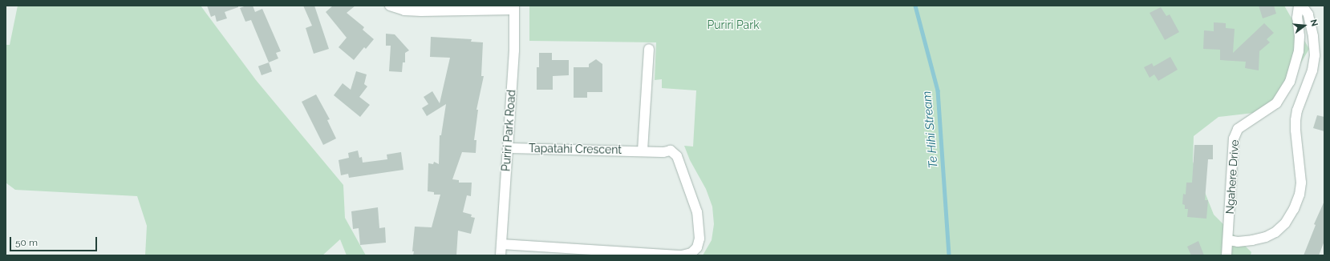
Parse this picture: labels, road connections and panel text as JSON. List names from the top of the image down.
{
  "streets": {
    "street": ["Puriri Park Road", "Tapatahi Crescent", "Ngahere Drive"]
  },
  "crossings": [
    ["Puriri Park Road", "Tapatahi Crescent"]
  ],
  "water": ["Te Hihi Stream"],
  "parks": ["Puriri Park"],
  "scale_bar": "50 m",
  "north": "right"
}
